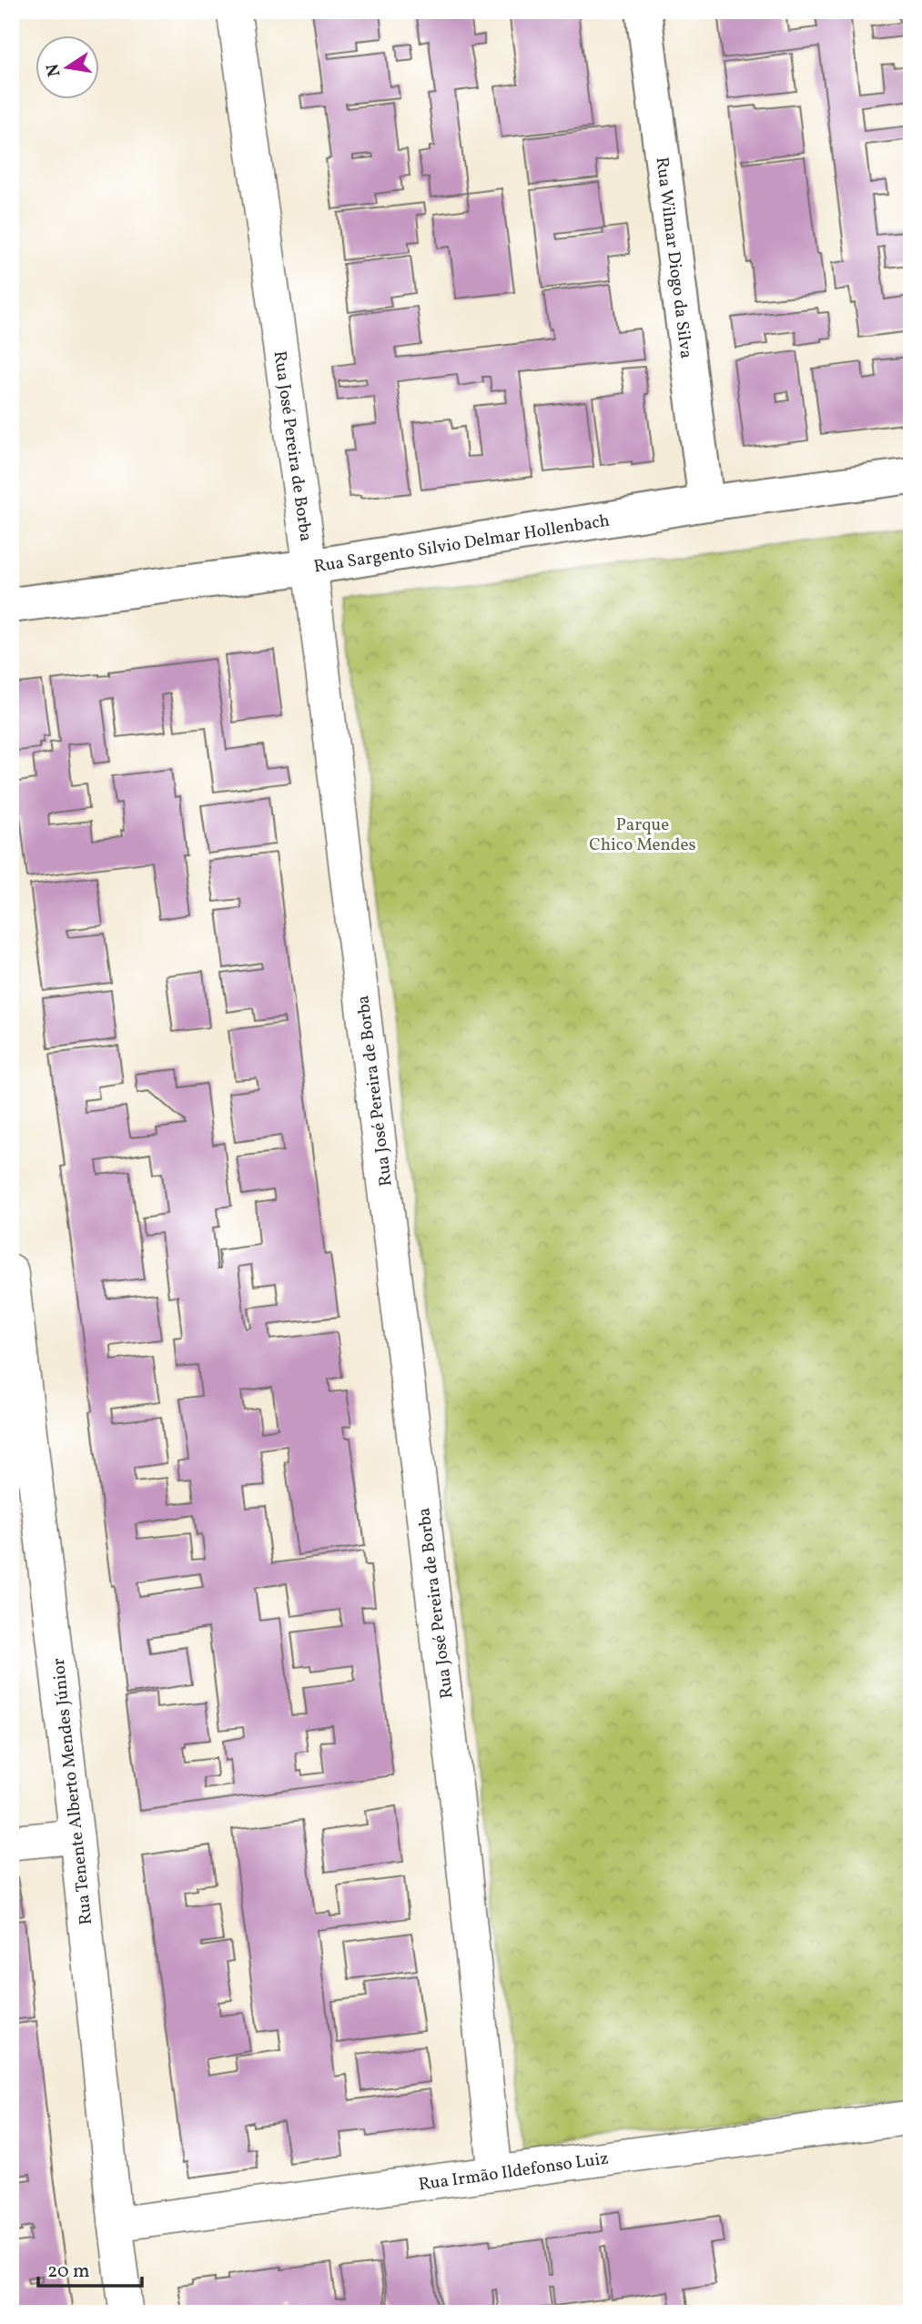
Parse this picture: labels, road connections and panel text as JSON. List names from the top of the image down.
{
  "streets": {
    "street": [
      "Rua Wilmar Diogo da Silva",
      "Rua José Pereira de Borba",
      "Rua Sargento Silvio Delmar Hollenbach",
      "Rua Tenente Alberto Mendes Júnior",
      "Rua Irmão Ildefonso Luiz"
    ]
  },
  "crossings": [
    ["Rua Wilmar Diogo da Silva", "Rua Sargento Silvio Delmar Hollenbach"],
    ["Rua José Pereira de Borba", "Rua Sargento Silvio Delmar Hollenbach"],
    ["Rua José Pereira de Borba", "Rua Irmão Ildefonso Luiz"],
    ["Rua Tenente Alberto Mendes Júnior", "Rua Irmão Ildefonso Luiz"]
  ],
  "parks": ["Parque Chico Mendes"],
  "scale_bar": "20 m",
  "north": "left"
}
